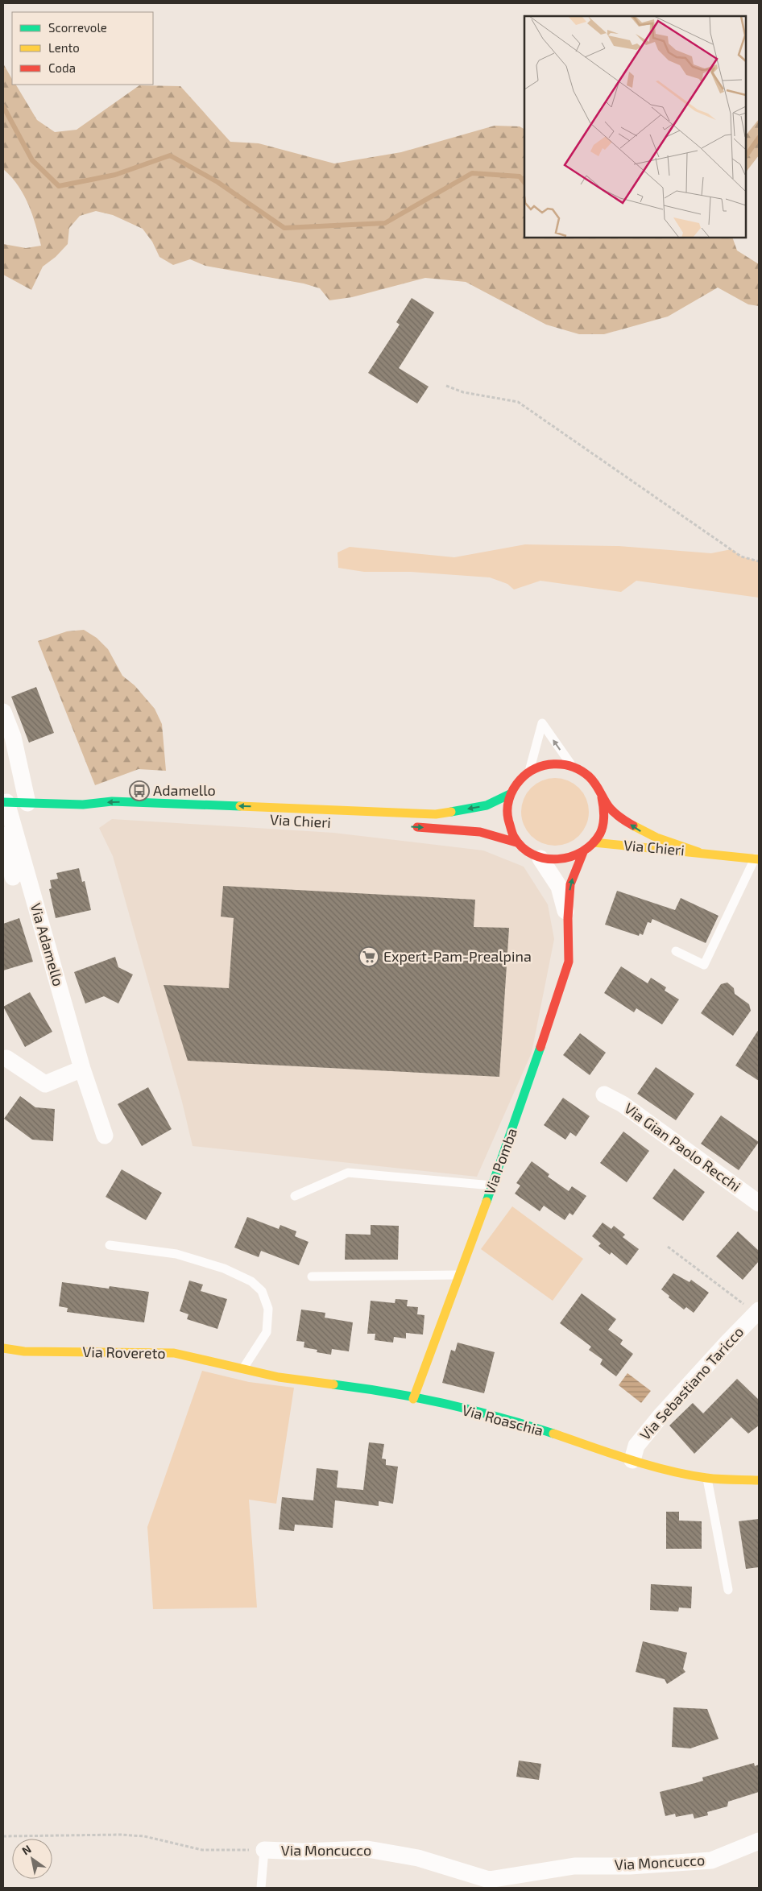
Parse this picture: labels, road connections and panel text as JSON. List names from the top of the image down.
{
  "streets": {
    "street": [
      "Via Chieri",
      "Via Adamello",
      "Via Gian Paolo Recchi",
      "Via Pomba",
      "Via Rovereto",
      "Via Sebastiano Taricco",
      "Via Roaschia",
      "Via Moncucco"
    ]
  },
  "crossings": [
    ["Via Chieri", "Via Adamello"],
    ["Via Chieri", "Via Pomba"],
    ["Via Pomba", "Via Roaschia"],
    ["Via Rovereto", "Via Roaschia"],
    ["Via Sebastiano Taricco", "Via Roaschia"]
  ],
  "places": {
    "bus stop": ["Adamello"],
    "supermarket": ["Expert-Pam-Prealpina"]
  },
  "legend": ["Scorrevole", "Lento", "Coda"],
  "north": "top left"
}
